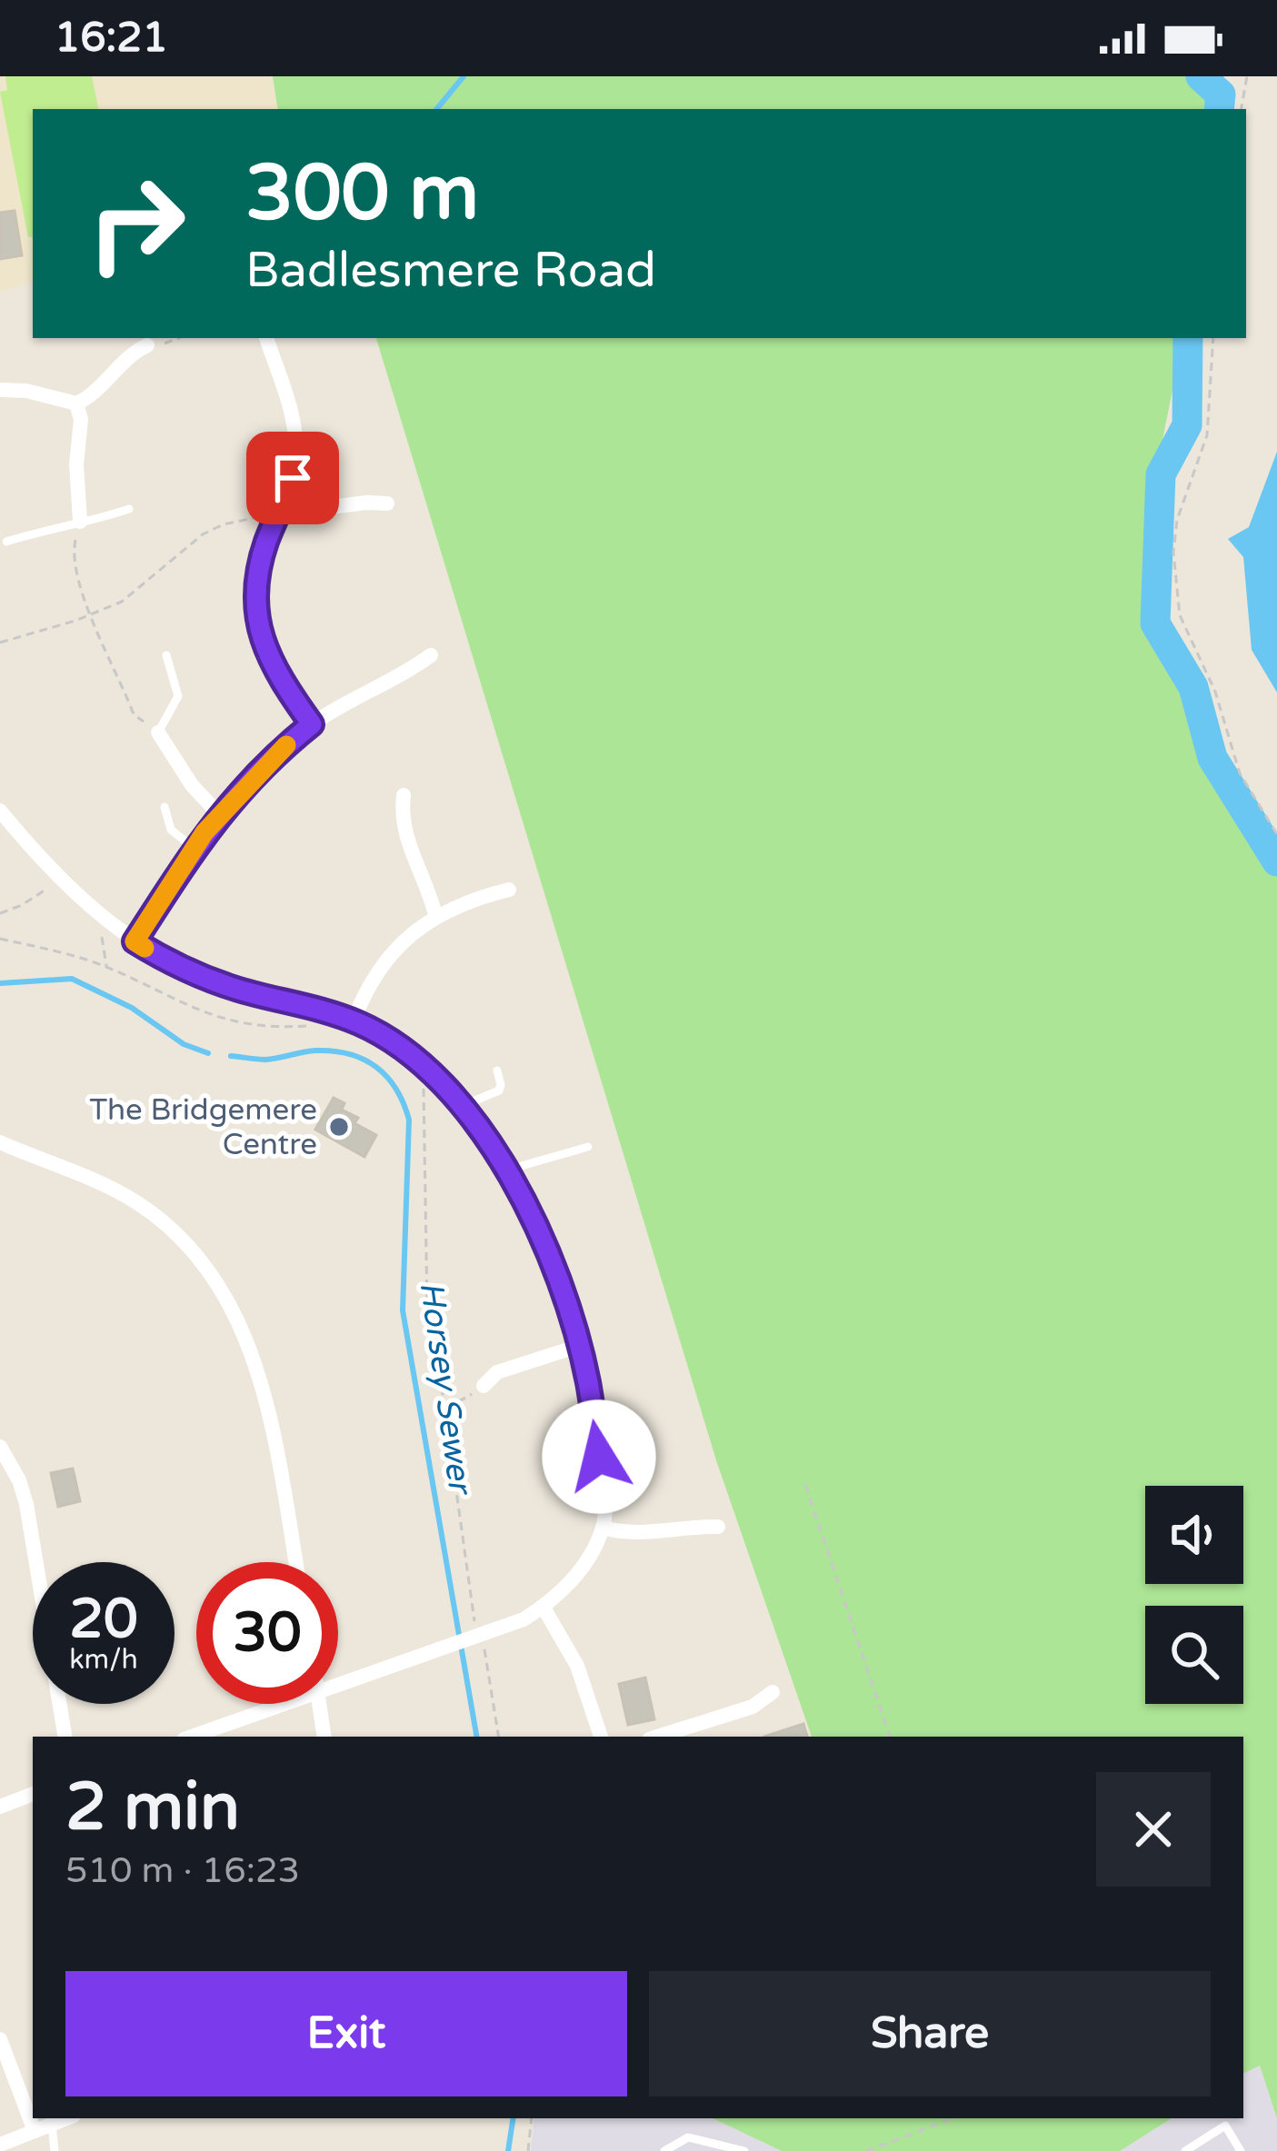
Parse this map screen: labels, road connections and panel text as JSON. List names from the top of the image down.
{
  "water": ["Horsey Sewer"],
  "places": ["The Bridgemere Centre"],
  "page": {
    "status": "16:21",
    "turn": ["300 m", "Badlesmere Road"],
    "speed": "20 km/h",
    "limit": "30",
    "heading": ["2 min", "510 m · 16:23"],
    "buttons": ["Exit", "Share"]
  }
}
